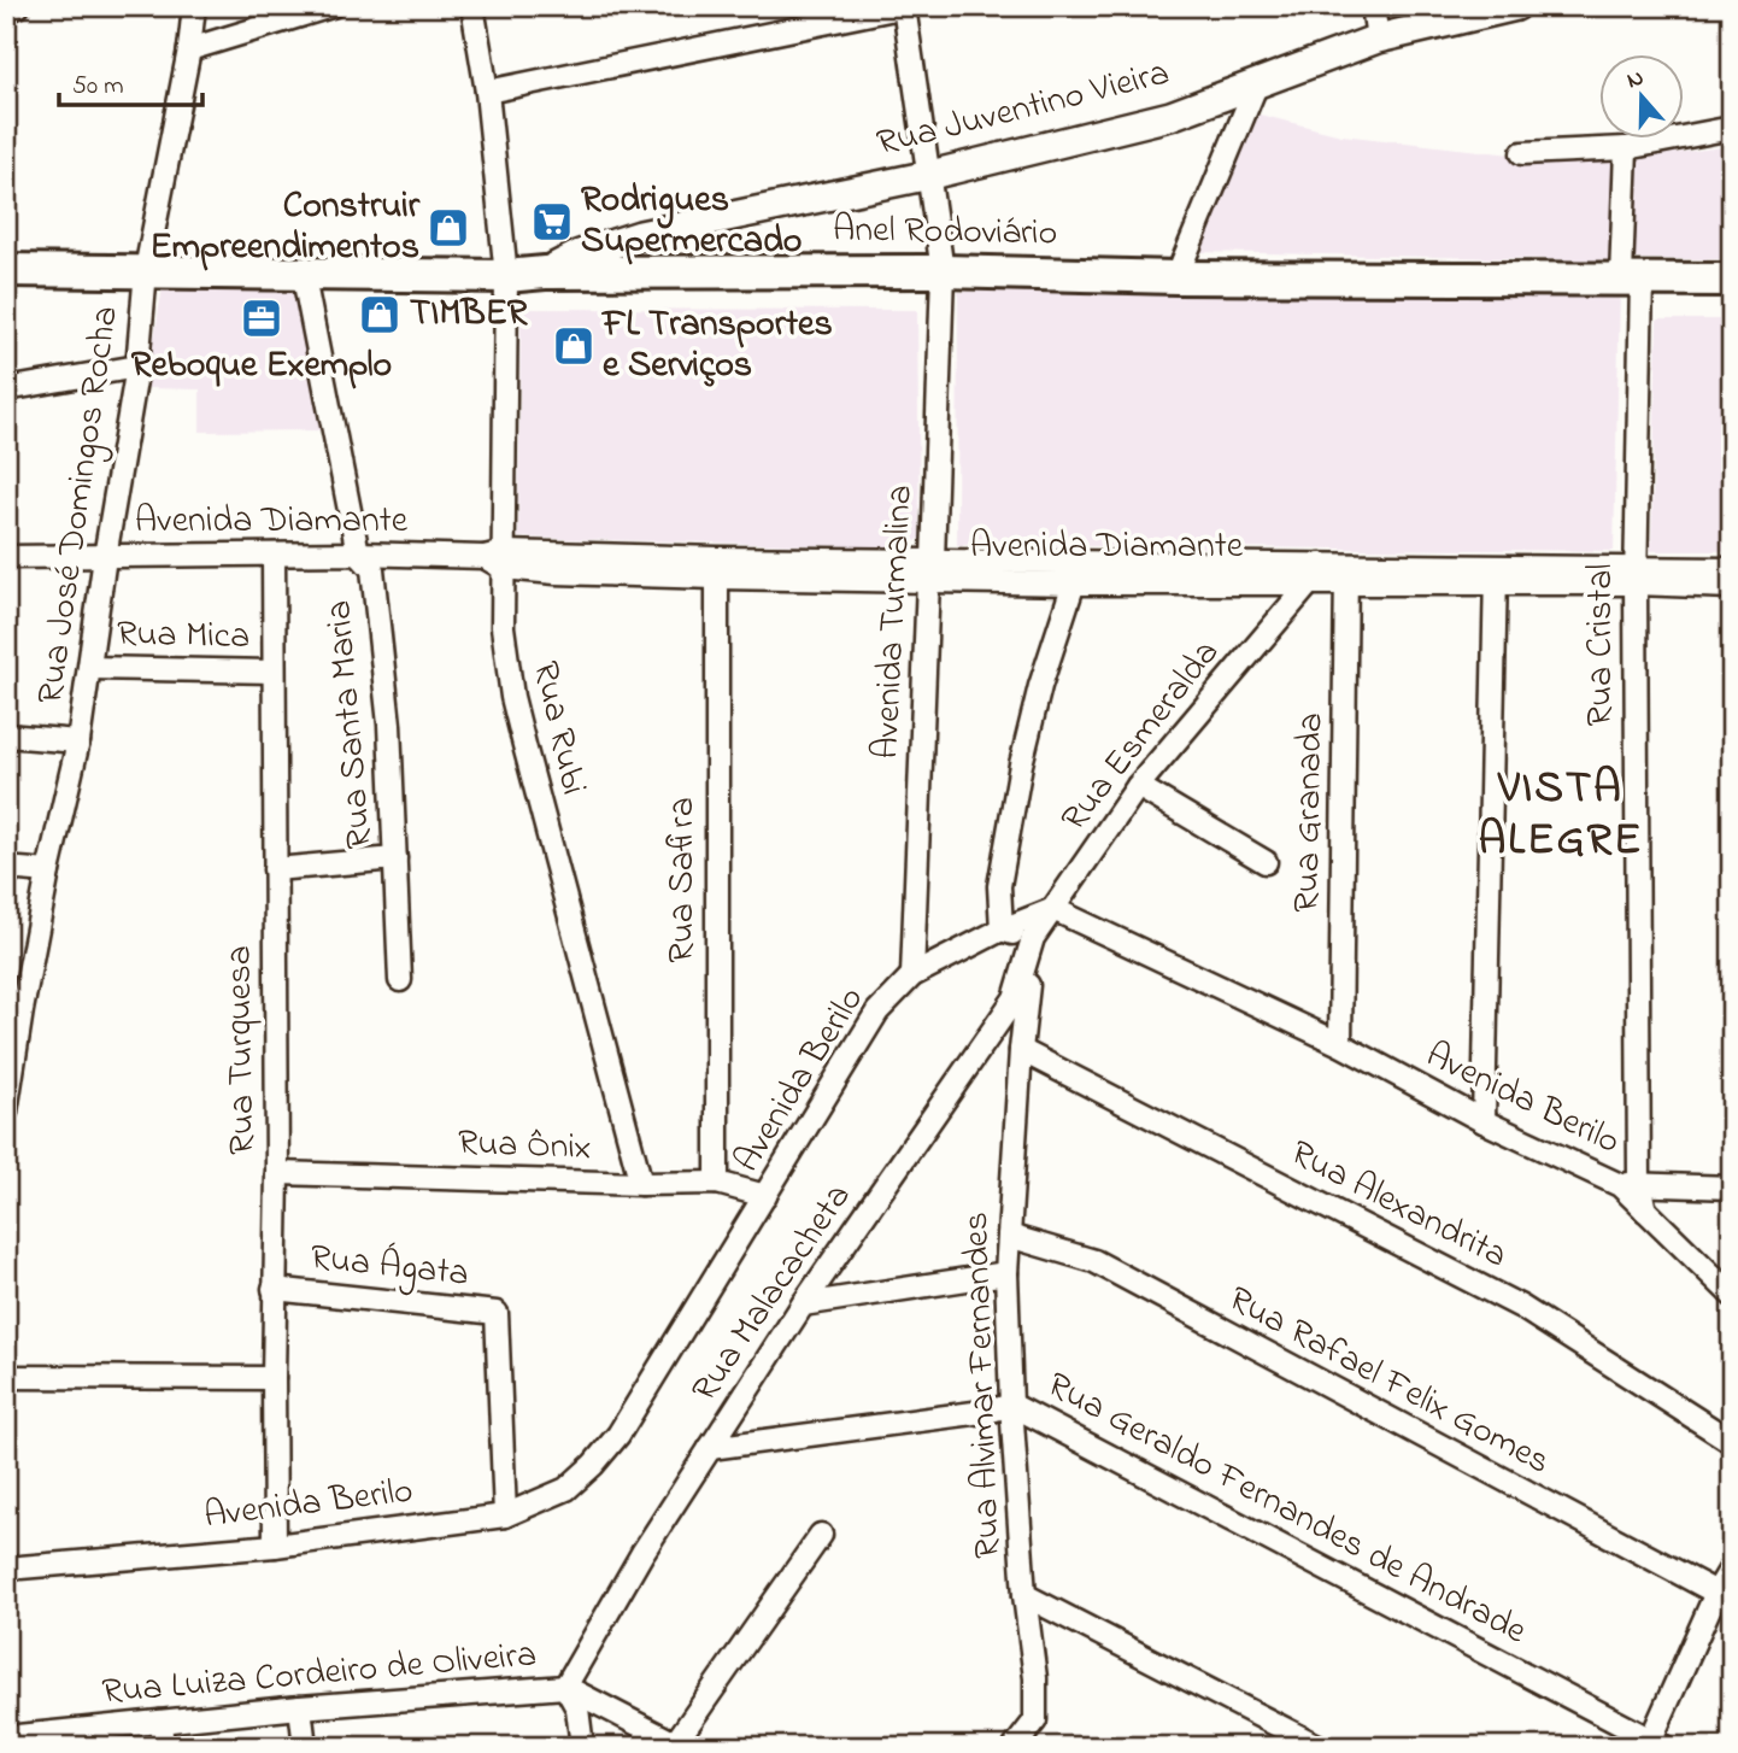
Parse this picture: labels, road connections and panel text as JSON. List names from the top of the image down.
{
  "streets": {
    "main road": ["Anel Rodoviário"],
    "street": [
      "Rua Juventino Vieira",
      "Rua José Domingos Rocha",
      "Avenida Diamante",
      "Avenida Turmalina",
      "Rua Mica",
      "Rua Cristal",
      "Rua Santa Maria",
      "Rua Rubi",
      "Rua Esmeralda",
      "Rua Granada",
      "Rua Safira",
      "Rua Turquesa",
      "Avenida Berilo",
      "Rua Ônix",
      "Rua Alexandrita",
      "Rua Ágata",
      "Rua Malacacheta",
      "Rua Rafael Felix Gomes",
      "Rua Alvimar Fernandes",
      "Rua Geraldo Fernandes de Andrade",
      "Rua Luiza Cordeiro de Oliveira"
    ]
  },
  "crossings": [
    ["Rua Juventino Vieira", "Anel Rodoviário"],
    ["Rua Juventino Vieira", "Avenida Turmalina"],
    ["Anel Rodoviário", "Rua José Domingos Rocha"],
    ["Anel Rodoviário", "Avenida Turmalina"],
    ["Anel Rodoviário", "Rua Cristal"],
    ["Anel Rodoviário", "Rua Santa Maria"],
    ["Anel Rodoviário", "Rua Rubi"],
    ["Rua José Domingos Rocha", "Avenida Diamante"],
    ["Rua José Domingos Rocha", "Rua Mica"],
    ["Avenida Diamante", "Avenida Turmalina"],
    ["Avenida Diamante", "Rua Cristal"],
    ["Avenida Diamante", "Rua Santa Maria"],
    ["Avenida Diamante", "Rua Rubi"],
    ["Avenida Diamante", "Rua Esmeralda"],
    ["Avenida Diamante", "Rua Granada"],
    ["Avenida Diamante", "Rua Safira"],
    ["Avenida Diamante", "Rua Turquesa"],
    ["Avenida Turmalina", "Avenida Berilo"],
    ["Rua Mica", "Rua Turquesa"],
    ["Rua Cristal", "Avenida Berilo"],
    ["Rua Rubi", "Rua Ônix"],
    ["Rua Esmeralda", "Avenida Berilo"],
    ["Rua Esmeralda", "Rua Malacacheta"],
    ["Rua Esmeralda", "Rua Alvimar Fernandes"],
    ["Rua Granada", "Avenida Berilo"],
    ["Rua Safira", "Rua Ônix"],
    ["Rua Turquesa", "Avenida Berilo"],
    ["Rua Turquesa", "Rua Ônix"],
    ["Rua Turquesa", "Rua Ágata"],
    ["Avenida Berilo", "Rua Ônix"],
    ["Avenida Berilo", "Rua Ágata"],
    ["Rua Alexandrita", "Rua Alvimar Fernandes"],
    ["Rua Malacacheta", "Rua Alvimar Fernandes"],
    ["Rua Malacacheta", "Rua Geraldo Fernandes de Andrade"],
    ["Rua Malacacheta", "Rua Luiza Cordeiro de Oliveira"],
    ["Rua Rafael Felix Gomes", "Rua Alvimar Fernandes"],
    ["Rua Alvimar Fernandes", "Rua Geraldo Fernandes de Andrade"]
  ],
  "districts": ["VISTA ALEGRE"],
  "places": {
    "supermarket": ["Rodrigues Supermercado"],
    "shop": ["Construir Empreendimentos", "TIMBER", "FL Transportes e Serviços"],
    "office": ["Reboque Exemplo"]
  },
  "scale_bar": "50 m",
  "north": "top"
}
